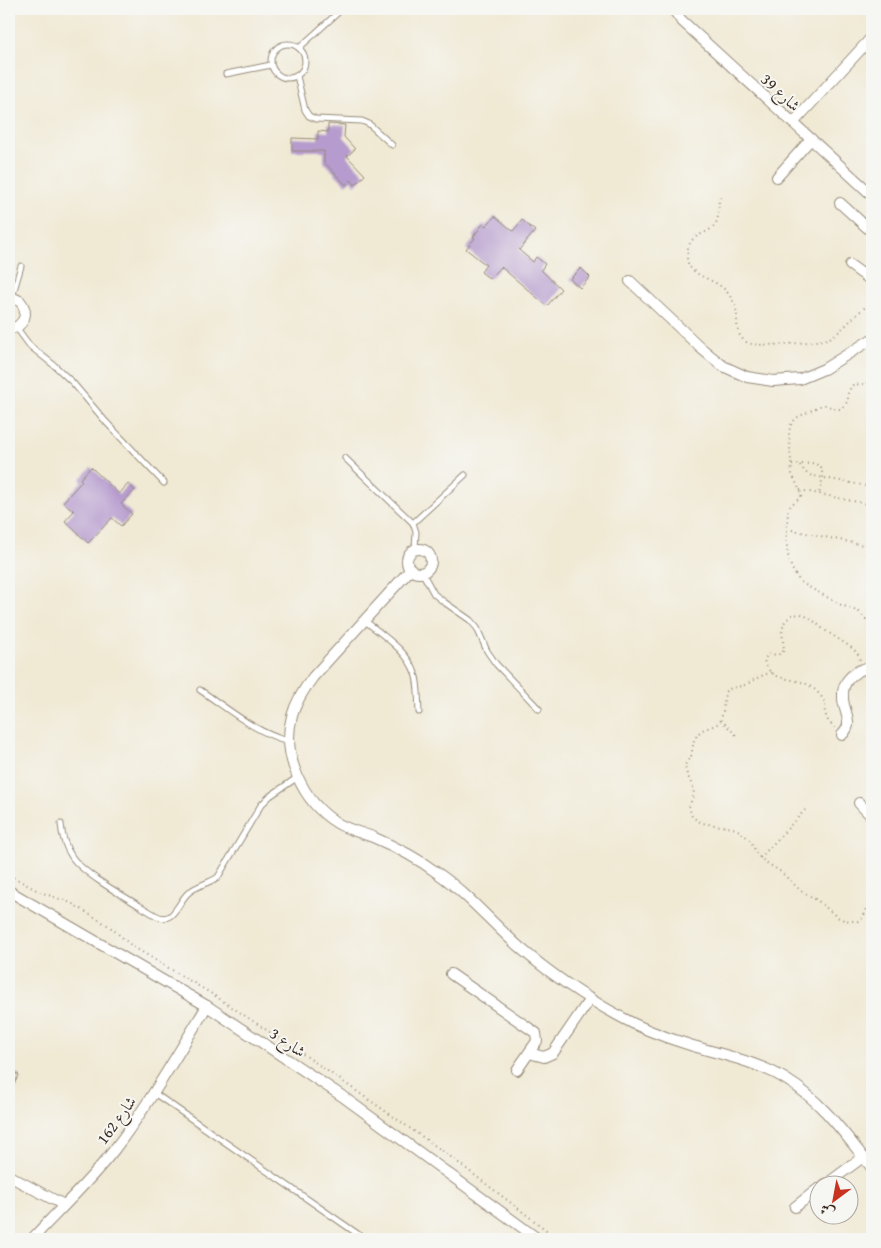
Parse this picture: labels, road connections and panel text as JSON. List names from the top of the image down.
{
  "streets": {
    "street": ["شارع 39", "شارع 3", "شارع 162"]
  },
  "crossings": [
    ["شارع 3", "شارع 162"]
  ],
  "north": "bottom left"
}
